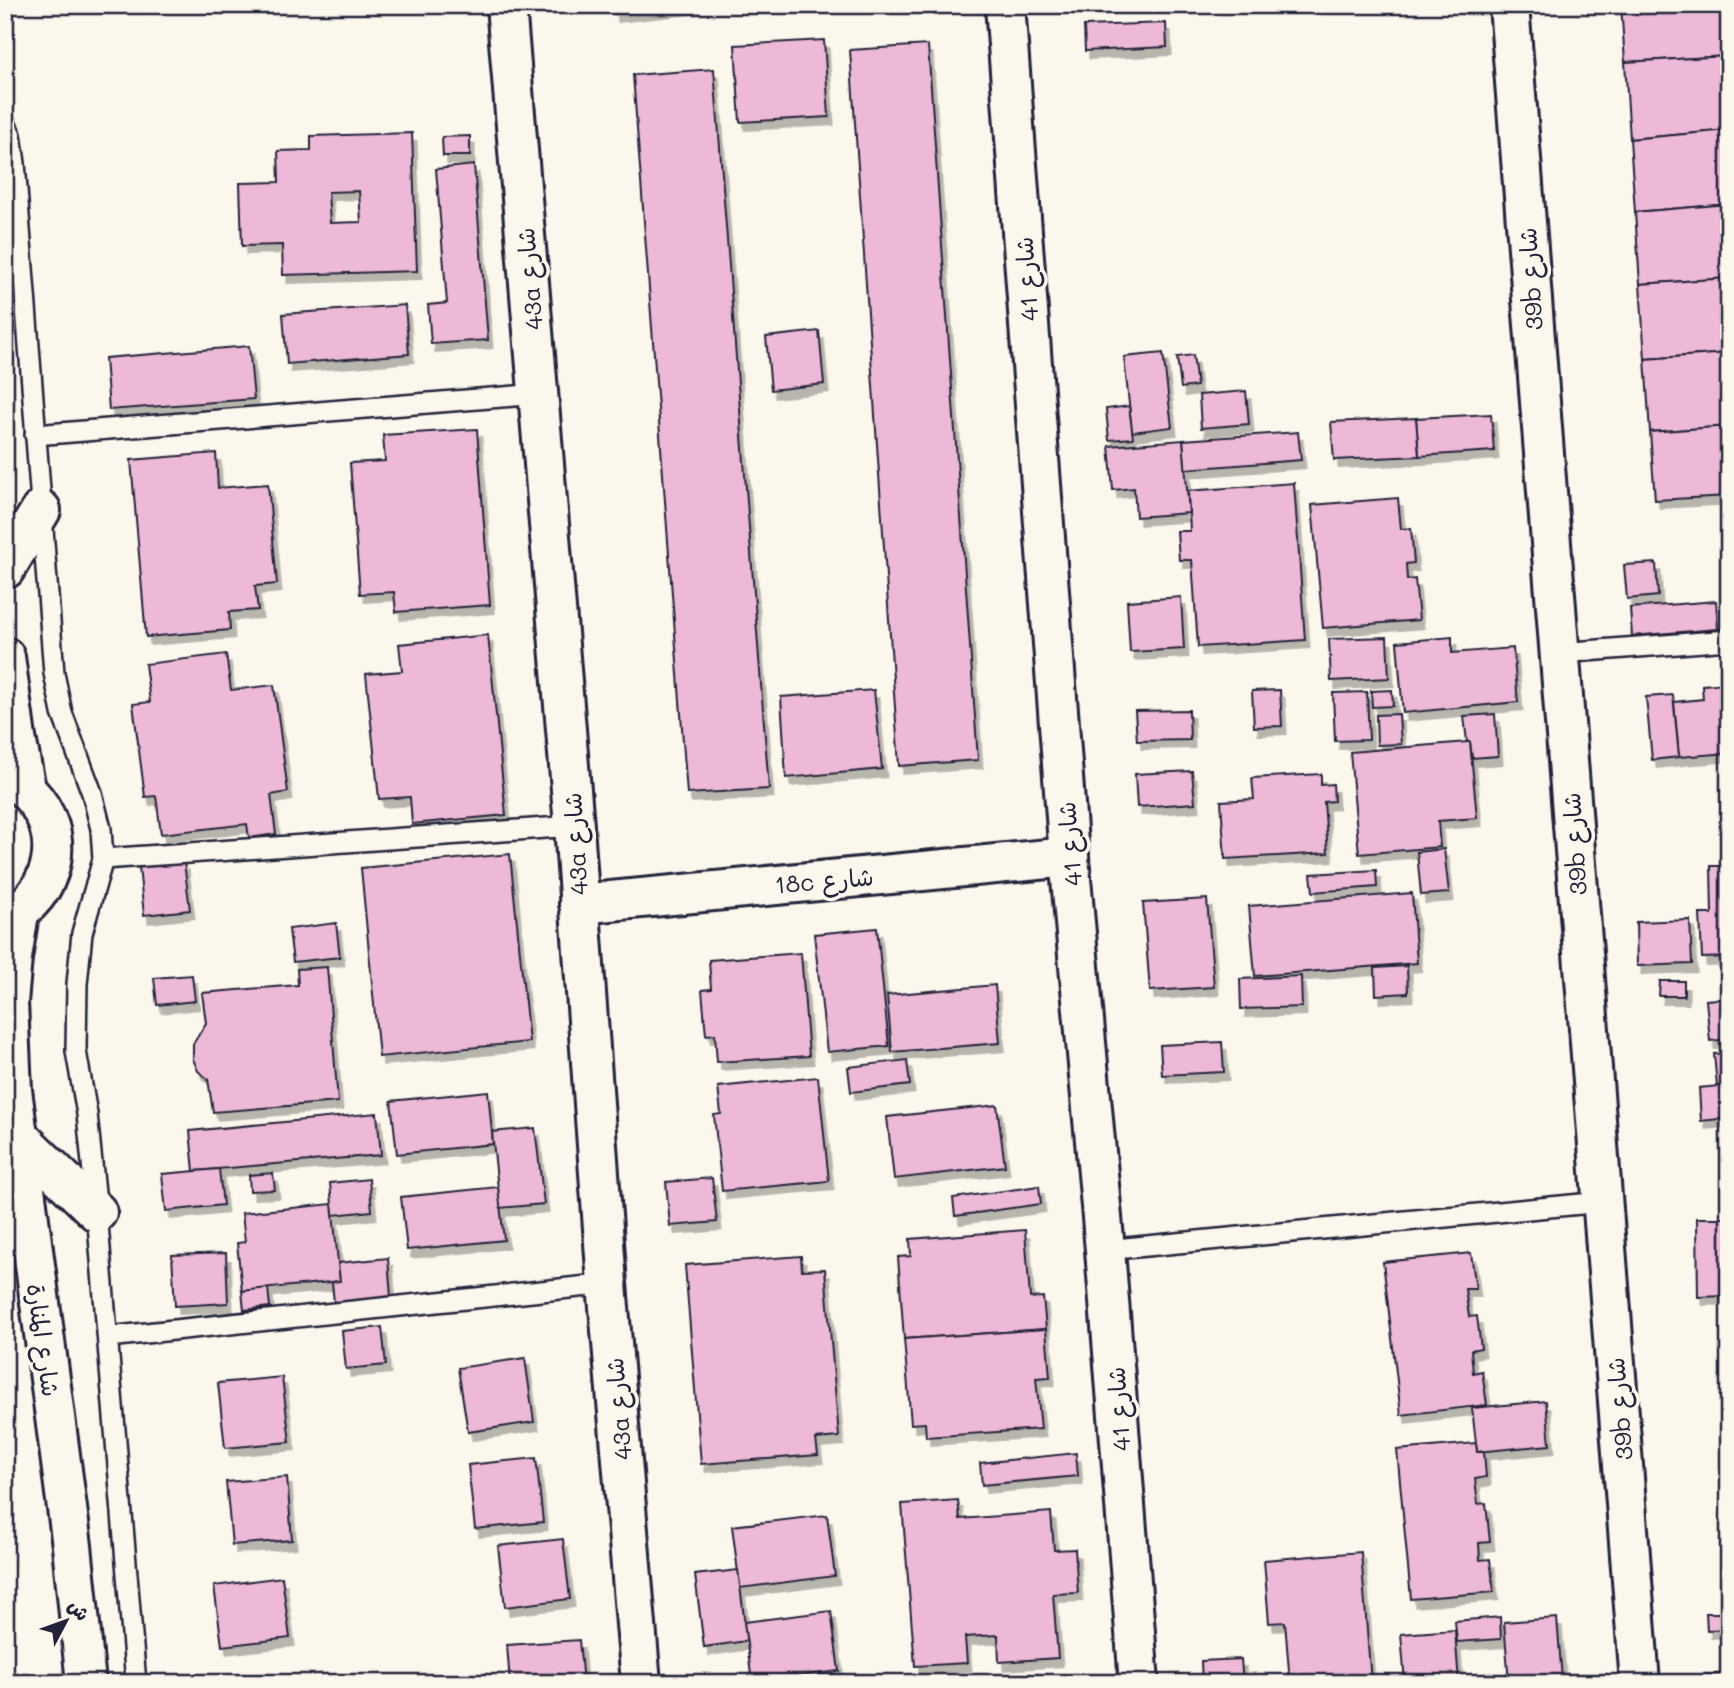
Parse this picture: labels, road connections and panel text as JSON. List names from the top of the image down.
{
  "streets": {
    "street": [
      "43a شارع",
      "شارع 41",
      "39b شارع",
      "18c شارع",
      "شارع المنارة"
    ]
  },
  "crossings": [
    ["43a شارع", "18c شارع"],
    ["شارع 41", "18c شارع"]
  ],
  "north": "top right"
}
